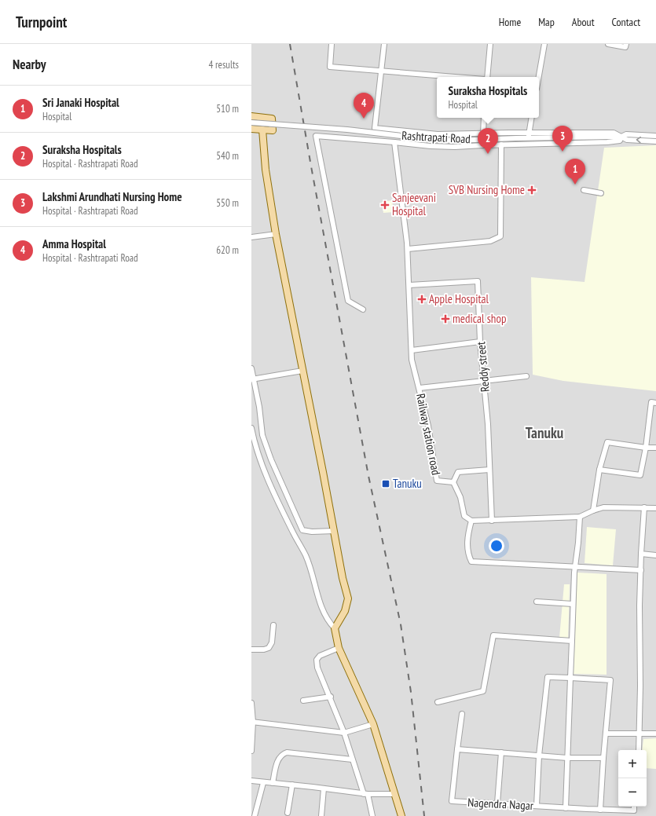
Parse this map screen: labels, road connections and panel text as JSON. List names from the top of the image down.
{
  "streets": {
    "street": [
      "Rashtrapati Road",
      "Reddy street",
      "Railway station road",
      "Nagendra Nagar"
    ]
  },
  "crossings": [
    ["Reddy street", "Railway station road"]
  ],
  "districts": ["Tanuku"],
  "places": {
    "health": [
      "SVB Nursing Home",
      "Sanjeevani Hospital",
      "Apple Hospital",
      "medical shop"
    ],
    "transit": ["Tanuku"]
  },
  "page": {
    "header": "Turnpoint",
    "nav": [
      "Home",
      "Map",
      "About",
      "Contact"
    ],
    "heading": ["Nearby", "4 results"],
    "popup": ["Suraksha Hospitals", "Hospital"],
    "list": [
      {
        "mark": "1",
        "name": "Sri Janaki Hospital",
        "note": "Hospital",
        "value": "510 m"
      },
      {
        "mark": "2",
        "name": "Suraksha Hospitals",
        "note": "Hospital · Rashtrapati Road",
        "value": "540 m"
      },
      {
        "mark": "3",
        "name": "Lakshmi Arundhati Nursing Home",
        "note": "Hospital · Rashtrapati Road",
        "value": "550 m"
      },
      {
        "mark": "4",
        "name": "Amma Hospital",
        "note": "Hospital · Rashtrapati Road",
        "value": "620 m"
      }
    ],
    "pins": [
      "4",
      "3",
      "2",
      "1"
    ],
    "map_buttons": ["+", "−"]
  }
}
